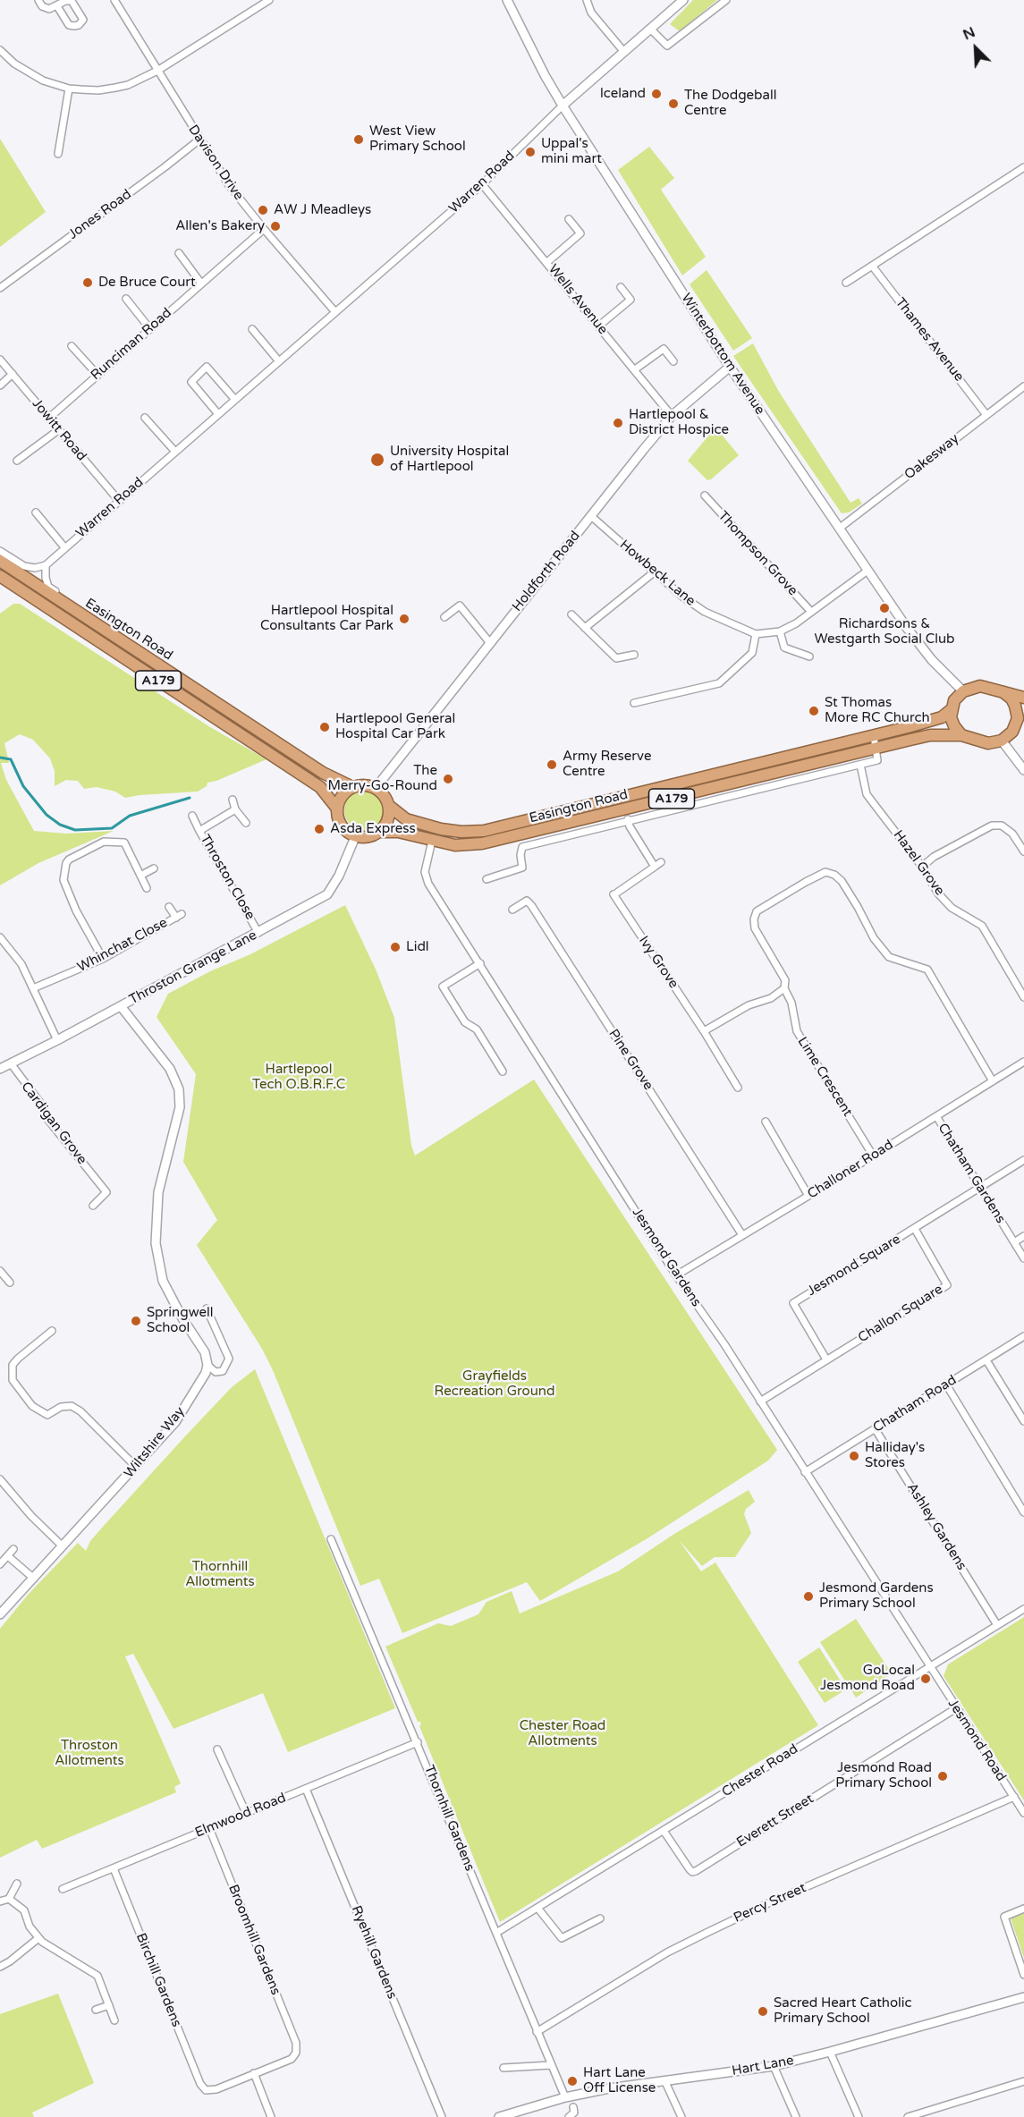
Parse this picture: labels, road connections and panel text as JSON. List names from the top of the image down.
{
  "streets": {
    "highway": ["Easington Road", "A179"],
    "street": [
      "Davison Drive",
      "Warren Road",
      "Jones Road",
      "Wells Avenue",
      "Thames Avenue",
      "Runciman Road",
      "Winterbottom Avenue",
      "Jowitt Road",
      "Oakesway",
      "Thompson Grove",
      "Holdforth Road",
      "Howbeck Lane",
      "Hazel Grove",
      "Throston Close",
      "Whinchat Close",
      "Ivy Grove",
      "Throston Grange Lane",
      "Pine Grove",
      "Lime Crescent",
      "Cardigan Grove",
      "Challoner Road",
      "Chatham Gardens",
      "Jesmond Gardens",
      "Jesmond Square",
      "Challon Square",
      "Chatham Road",
      "Wiltshire Way",
      "Ashley Gardens",
      "Jesmond Road",
      "Chester Road",
      "Elmwood Road",
      "Thornhill Gardens",
      "Everett Street",
      "Percy Street",
      "Broomhill Gardens",
      "Ryehill Gardens",
      "Birchill Gardens",
      "Hart Lane"
    ]
  },
  "crossings": [
    ["Davison Drive", "Warren Road"],
    ["Davison Drive", "Jones Road"],
    ["Davison Drive", "Runciman Road"],
    ["Warren Road", "Wells Avenue"],
    ["Warren Road", "Winterbottom Avenue"],
    ["Warren Road", "Jowitt Road"],
    ["Wells Avenue", "Holdforth Road"],
    ["Thames Avenue", "Oakesway"],
    ["Runciman Road", "Jowitt Road"],
    ["Winterbottom Avenue", "Oakesway"],
    ["Winterbottom Avenue", "Holdforth Road"],
    ["Winterbottom Avenue", "Easington Road"],
    ["Winterbottom Avenue", "A179"],
    ["Holdforth Road", "Howbeck Lane"],
    ["Holdforth Road", "Easington Road"],
    ["Holdforth Road", "Throston Grange Lane"],
    ["Easington Road", "A179"],
    ["Easington Road", "Hazel Grove"],
    ["Easington Road", "Throston Grange Lane"],
    ["Easington Road", "Jesmond Gardens"],
    ["Throston Close", "Throston Grange Lane"],
    ["Throston Grange Lane", "Cardigan Grove"],
    ["Pine Grove", "Challoner Road"],
    ["Lime Crescent", "Challoner Road"],
    ["Challoner Road", "Chatham Gardens"],
    ["Challoner Road", "Jesmond Gardens"],
    ["Chatham Gardens", "Jesmond Square"],
    ["Jesmond Gardens", "Challon Square"],
    ["Jesmond Gardens", "Chatham Road"],
    ["Jesmond Gardens", "Jesmond Road"],
    ["Jesmond Gardens", "Chester Road"],
    ["Jesmond Square", "Challon Square"],
    ["Chatham Road", "Ashley Gardens"],
    ["Ashley Gardens", "Chester Road"],
    ["Jesmond Road", "Chester Road"],
    ["Jesmond Road", "Everett Street"],
    ["Jesmond Road", "Percy Street"],
    ["Chester Road", "Thornhill Gardens"],
    ["Chester Road", "Everett Street"],
    ["Elmwood Road", "Thornhill Gardens"],
    ["Elmwood Road", "Broomhill Gardens"],
    ["Elmwood Road", "Ryehill Gardens"],
    ["Elmwood Road", "Birchill Gardens"],
    ["Thornhill Gardens", "Percy Street"],
    ["Thornhill Gardens", "Hart Lane"],
    ["Broomhill Gardens", "Birchill Gardens"]
  ],
  "parks": [
    "Hartlepool Tech O.B.R.F.C",
    "Grayfields Recreation Ground",
    "Thornhill Allotments",
    "Chester Road Allotments",
    "Throston Allotments"
  ],
  "places": [
    "Iceland",
    "The Dodgeball Centre",
    "West View Primary School",
    "Uppal's mini mart",
    "AW J Meadleys",
    "Allen's Bakery",
    "De Bruce Court",
    "Hartlepool & District Hospice",
    "University Hospital of Hartlepool",
    "Richardsons & Westgarth Social Club",
    "Hartlepool Hospital Consultants Car Park",
    "St Thomas More RC Church",
    "Hartlepool General Hospital Car Park",
    "Army Reserve Centre",
    "The Merry-Go-Round",
    "Asda Express",
    "Lidl",
    "Springwell School",
    "Halliday's Stores",
    "Jesmond Gardens Primary School",
    "GoLocal Jesmond Road",
    "Jesmond Road Primary School",
    "Sacred Heart Catholic Primary School",
    "Hart Lane Off License"
  ],
  "north": "top left"
}
